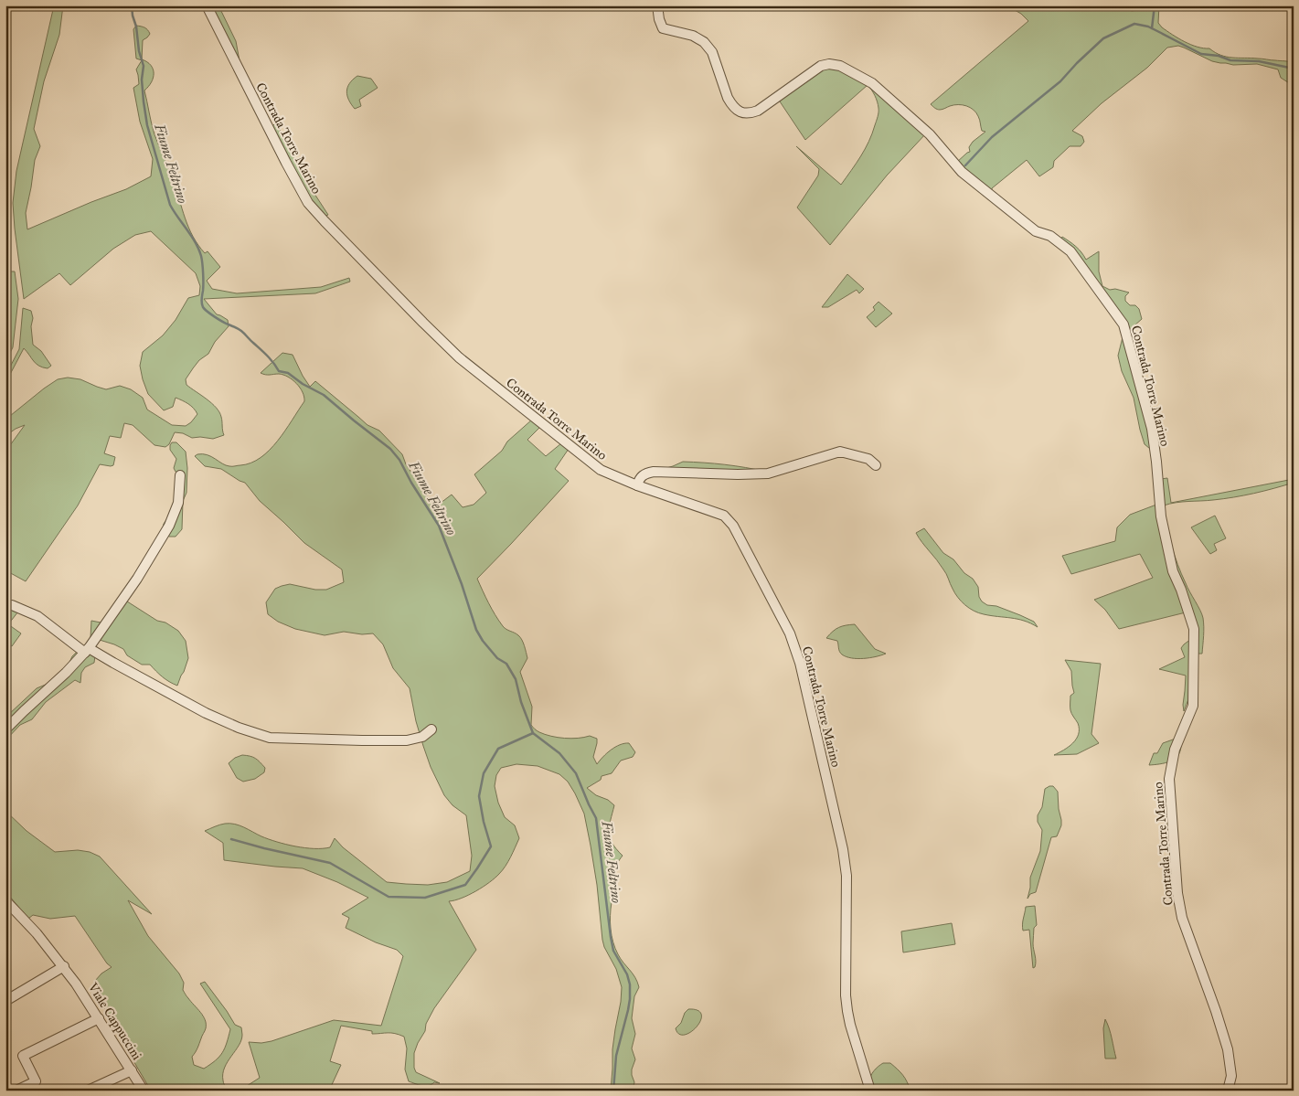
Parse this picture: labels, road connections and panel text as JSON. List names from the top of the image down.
{
  "streets": {
    "street": ["Contrada Torre Marino", "Viale Cappuccini"]
  },
  "water": ["Fiume Feltrino"]
}
